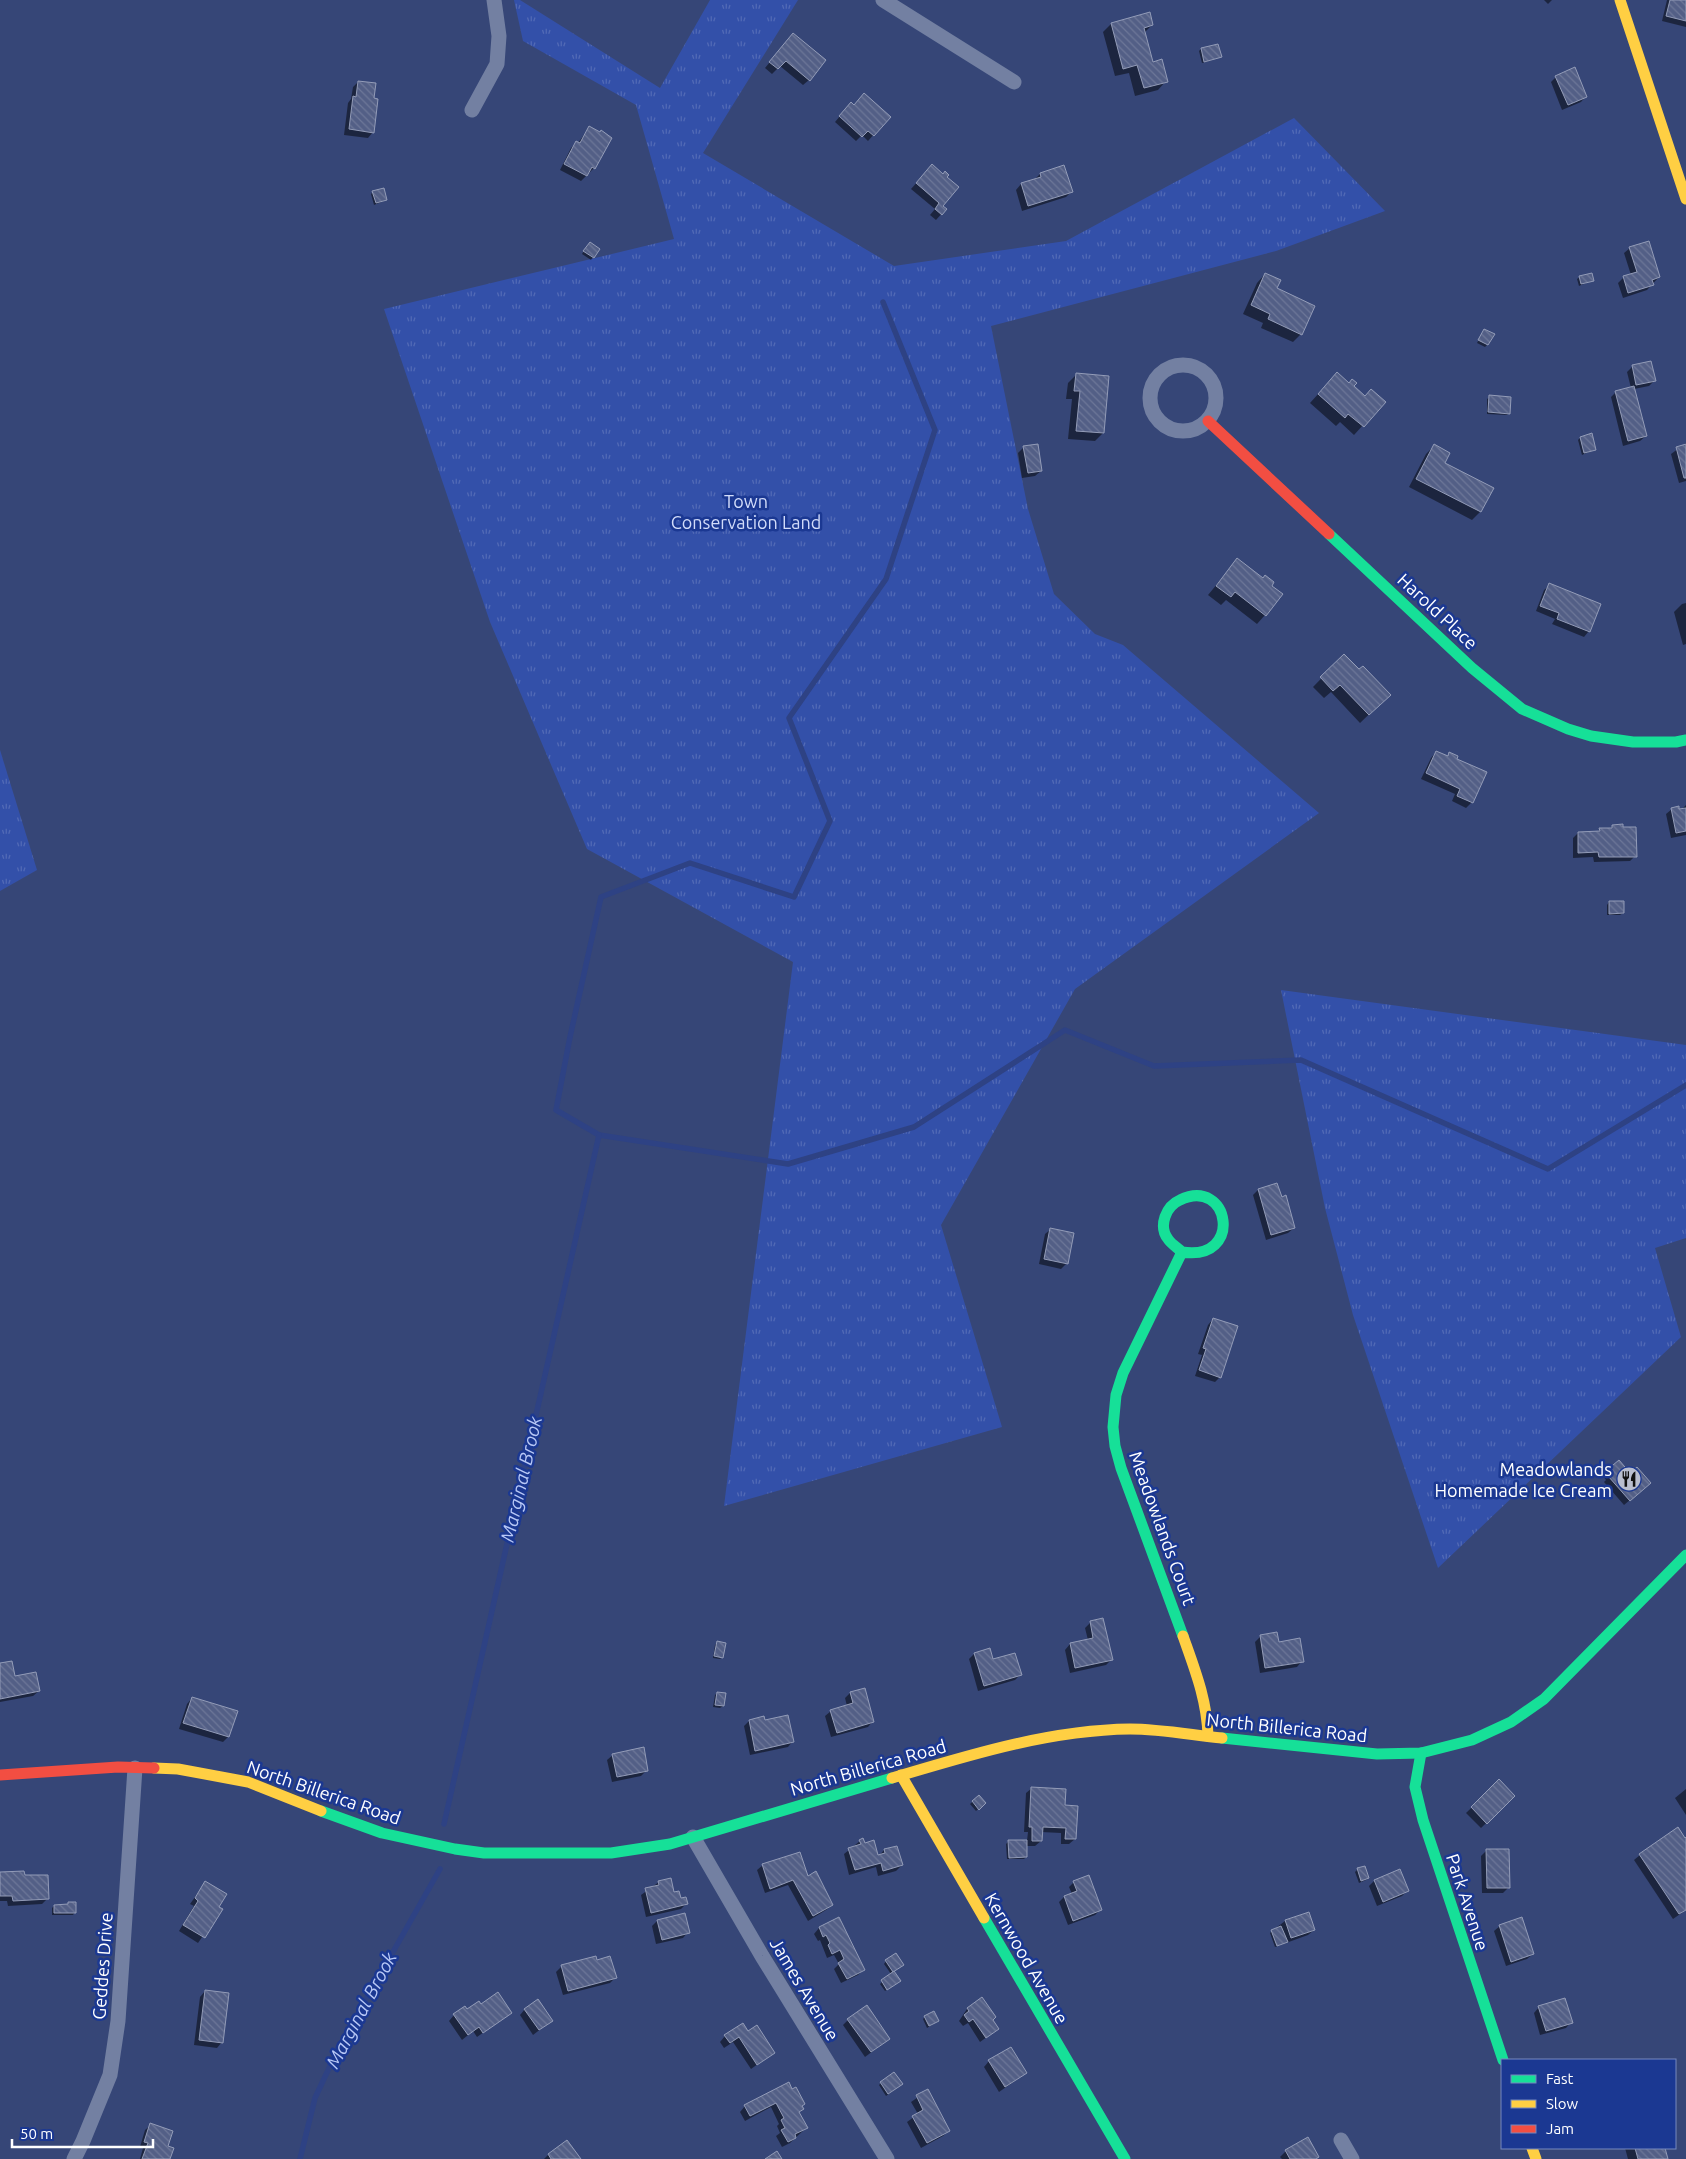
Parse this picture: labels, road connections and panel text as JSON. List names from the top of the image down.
{
  "streets": {
    "main road": [
      "Harold Place",
      "Meadowlands Court",
      "North Billerica Road",
      "Park Avenue",
      "Kernwood Avenue"
    ],
    "street": ["Geddes Drive", "James Avenue"]
  },
  "crossings": [
    ["Meadowlands Court", "North Billerica Road"],
    ["North Billerica Road", "Park Avenue"],
    ["North Billerica Road", "Kernwood Avenue"],
    ["North Billerica Road", "Geddes Drive"],
    ["North Billerica Road", "James Avenue"]
  ],
  "water": ["Marginal Brook"],
  "parks": ["Town Conservation Land"],
  "places": {
    "restaurant": ["Meadowlands Homemade Ice Cream"]
  },
  "legend": ["Fast", "Slow", "Jam"],
  "scale_bar": "50 m"
}
